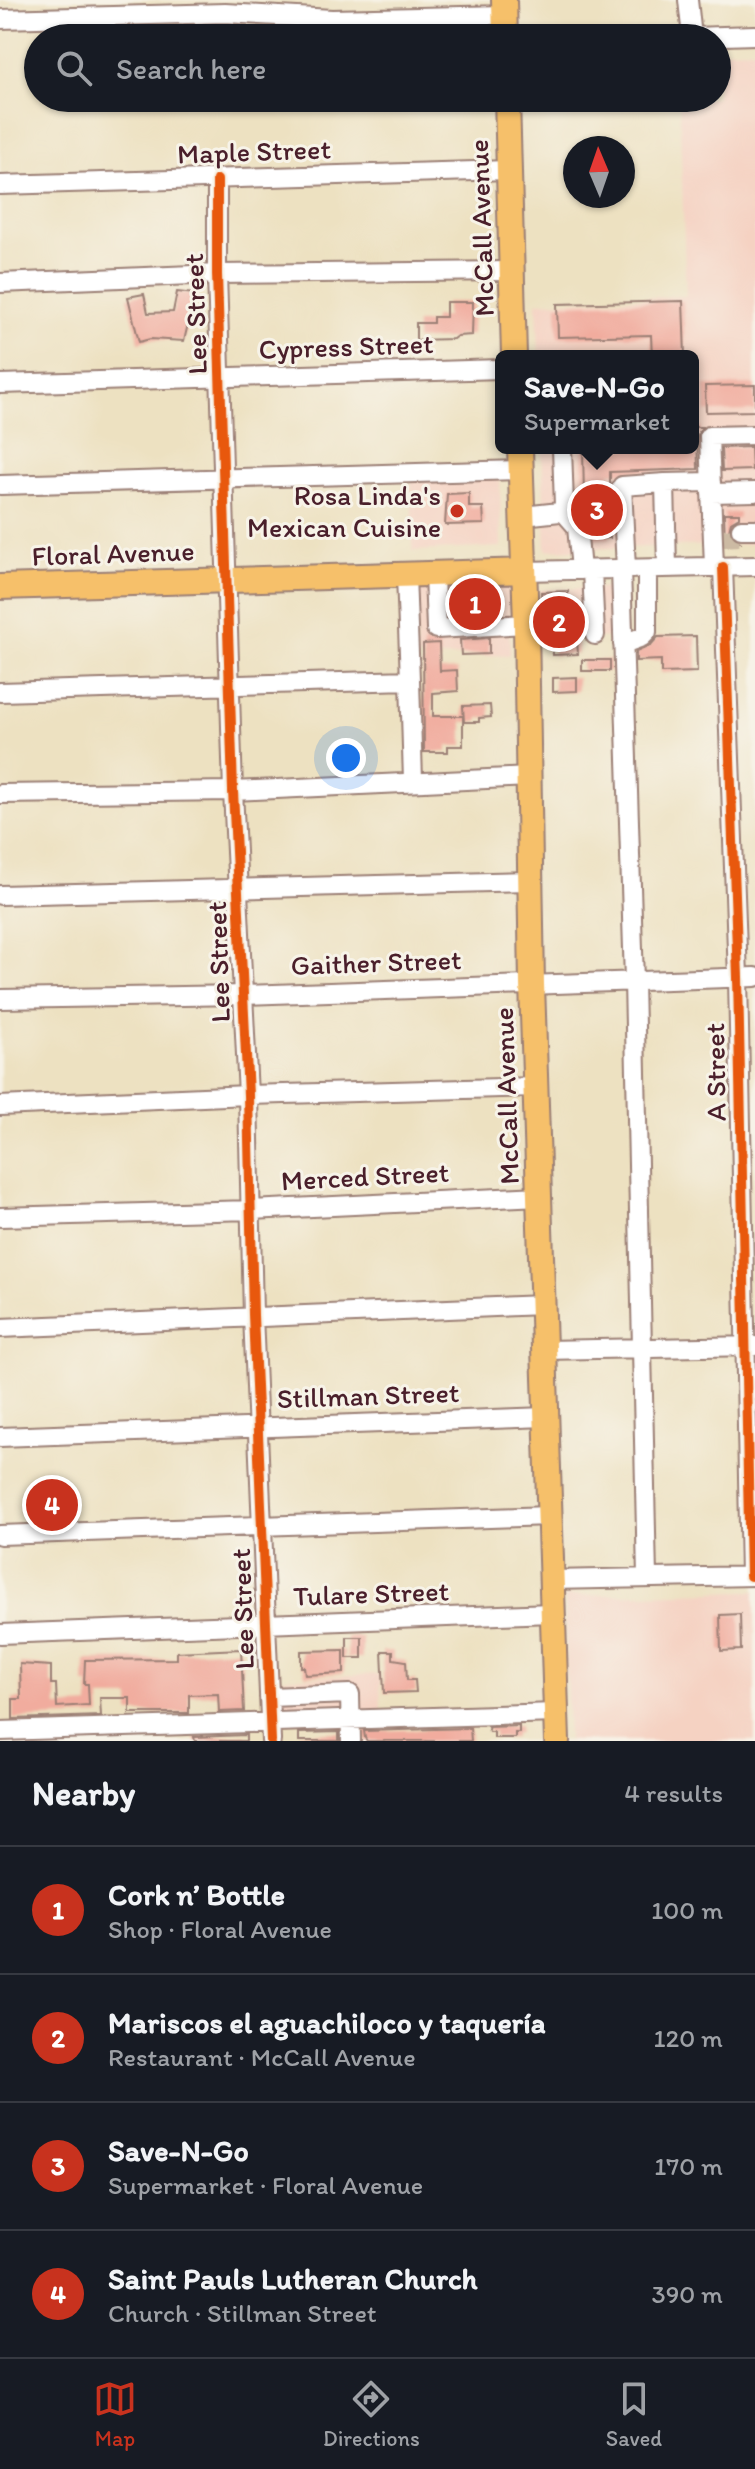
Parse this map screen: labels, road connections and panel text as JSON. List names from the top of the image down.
{
  "streets": {
    "main road": ["McCall Avenue", "Floral Avenue"],
    "street": [
      "Maple Street",
      "Lee Street",
      "Cypress Street",
      "Gaither Street",
      "A Street",
      "Merced Street",
      "Stillman Street",
      "Tulare Street"
    ]
  },
  "crossings": [
    ["Maple Street", "McCall Avenue"],
    ["Maple Street", "Lee Street"],
    ["McCall Avenue", "Floral Avenue"],
    ["McCall Avenue", "Gaither Street"],
    ["McCall Avenue", "Merced Street"],
    ["McCall Avenue", "Stillman Street"],
    ["McCall Avenue", "Tulare Street"],
    ["Lee Street", "Cypress Street"],
    ["Lee Street", "Floral Avenue"],
    ["Lee Street", "Gaither Street"],
    ["Lee Street", "Merced Street"],
    ["Lee Street", "Stillman Street"],
    ["Lee Street", "Tulare Street"],
    ["Floral Avenue", "A Street"],
    ["Gaither Street", "A Street"]
  ],
  "places": ["Rosa Linda's Mexican Cuisine"],
  "north": "top",
  "page": {
    "search": "Search here",
    "popup": ["Save-N-Go", "Supermarket"],
    "pins": [
      "3",
      "1",
      "2",
      "4"
    ],
    "heading": ["Nearby", "4 results"],
    "list": [
      {
        "mark": "1",
        "name": "Cork n’ Bottle",
        "note": "Shop · Floral Avenue",
        "value": "100 m"
      },
      {
        "mark": "2",
        "name": "Mariscos el aguachiloco y taquería",
        "note": "Restaurant · McCall Avenue",
        "value": "120 m"
      },
      {
        "mark": "3",
        "name": "Save-N-Go",
        "note": "Supermarket · Floral Avenue",
        "value": "170 m"
      },
      {
        "mark": "4",
        "name": "Saint Pauls Lutheran Church",
        "note": "Church · Stillman Street",
        "value": "390 m"
      }
    ],
    "nav": ["Map", "Directions", "Saved"]
  }
}
